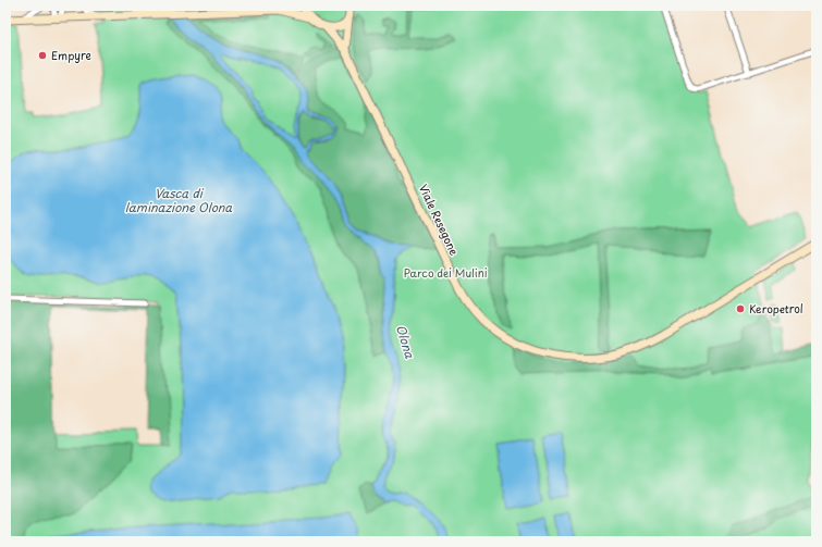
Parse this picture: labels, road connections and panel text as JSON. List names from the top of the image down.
{
  "streets": {
    "street": ["Viale Resegone"]
  },
  "water": ["Vasca di laminazione Olona", "Olona"],
  "parks": ["Parco dei Mulini"],
  "places": ["Empyre", "Keropetrol"]
}
